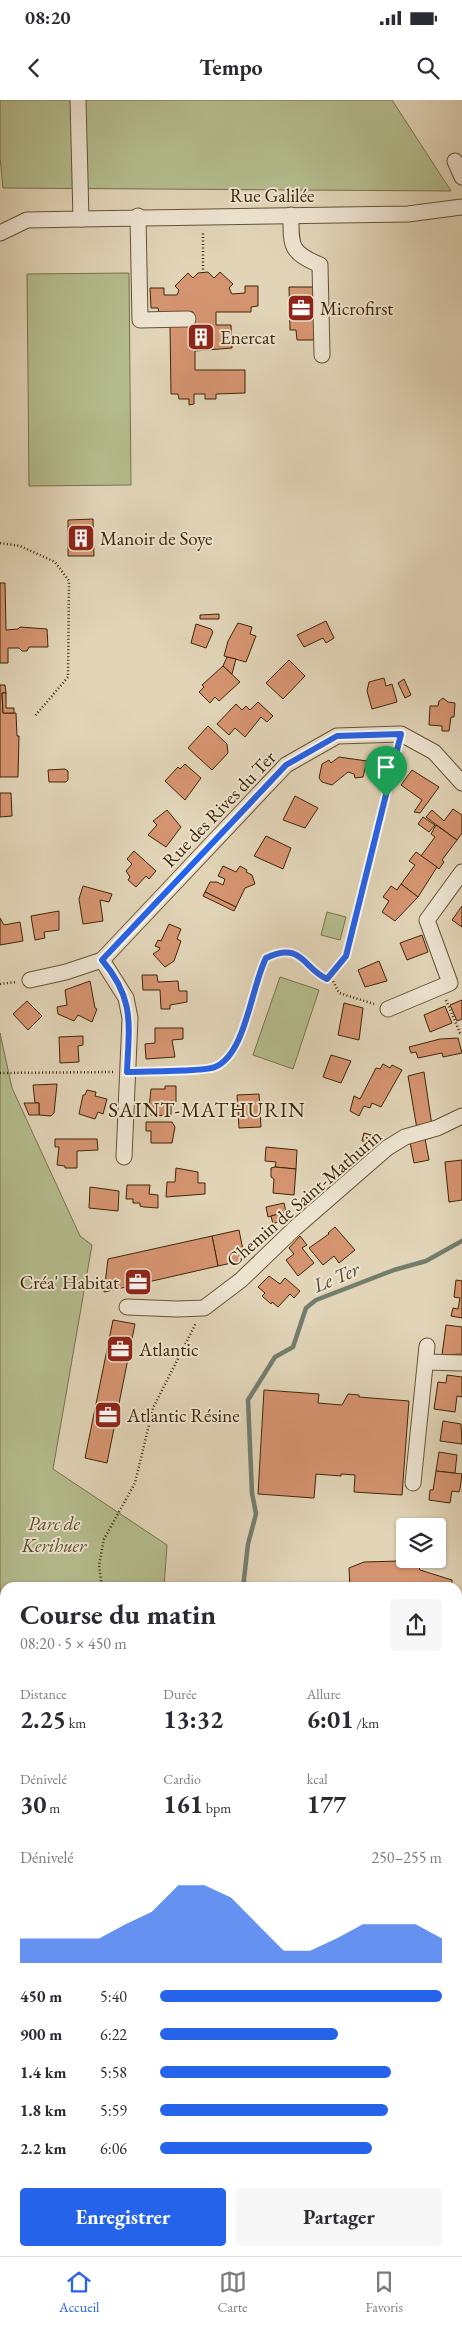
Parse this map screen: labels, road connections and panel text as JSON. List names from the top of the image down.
{
  "streets": {
    "street": ["Rue Galilée", "Rue des Rives du Ter", "Chemin de Saint-Mathurin"]
  },
  "districts": ["SAINT-MATHURIN"],
  "water": ["Le Ter"],
  "parks": ["Parc de Kerihuer"],
  "places": {
    "office": [
      "Microfirst",
      "Créa' Habitat",
      "Atlantic",
      "Atlantic Résine"
    ],
    "building": ["Enercat", "Manoir de Soye"]
  },
  "page": {
    "status": "08:20",
    "header": "Tempo",
    "heading": ["Course du matin", "08:20 · 5 × 450 m"],
    "stats": [
      ["Distance", "2.25 km"],
      ["Durée", "13:32"],
      ["Allure", "6:01 /km"],
      ["Dénivelé", "30 m"],
      ["Cardio", "161 bpm"],
      ["kcal", "177"]
    ],
    "chart": ["Dénivelé", "250–255 m"],
    "list": [
      {
        "name": "450 m",
        "note": "5:40"
      },
      {
        "name": "900 m",
        "note": "6:22"
      },
      {
        "name": "1.4 km",
        "note": "5:58"
      },
      {
        "name": "1.8 km",
        "note": "5:59"
      },
      {
        "name": "2.2 km",
        "note": "6:06"
      }
    ],
    "buttons": ["Enregistrer", "Partager"],
    "tabs": ["Accueil", "Carte", "Favoris"]
  }
}
